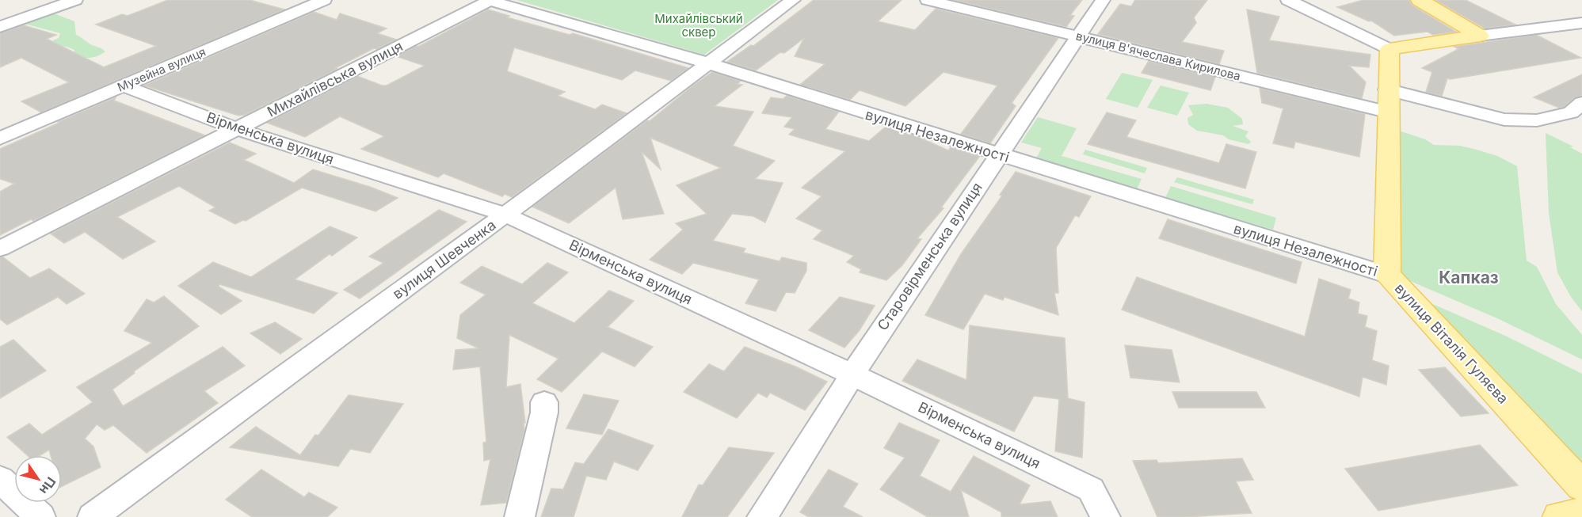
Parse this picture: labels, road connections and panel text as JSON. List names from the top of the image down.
{
  "streets": {
    "main road": ["вулиця Віталія Гуляєва"],
    "street": [
      "вулиця В'ячеслава Кирилова",
      "Музейна вулиця",
      "Михайлівська вулиця",
      "вулиця Незалежності",
      "Вірменська вулиця",
      "Старовірменська вулиця",
      "вулиця Шевченка"
    ]
  },
  "crossings": [
    ["вулиця В'ячеслава Кирилова", "Старовірменська вулиця"],
    ["вулиця В'ячеслава Кирилова", "вулиця Віталія Гуляєва"],
    ["Музейна вулиця", "Вірменська вулиця"],
    ["Михайлівська вулиця", "вулиця Незалежності"],
    ["Михайлівська вулиця", "Вірменська вулиця"],
    ["вулиця Незалежності", "Старовірменська вулиця"],
    ["вулиця Незалежності", "вулиця Шевченка"],
    ["вулиця Незалежності", "вулиця Віталія Гуляєва"],
    ["Вірменська вулиця", "Старовірменська вулиця"],
    ["Вірменська вулиця", "вулиця Шевченка"]
  ],
  "districts": ["Капказ"],
  "parks": ["Михайлівський сквер"],
  "north": "bottom right"
}
